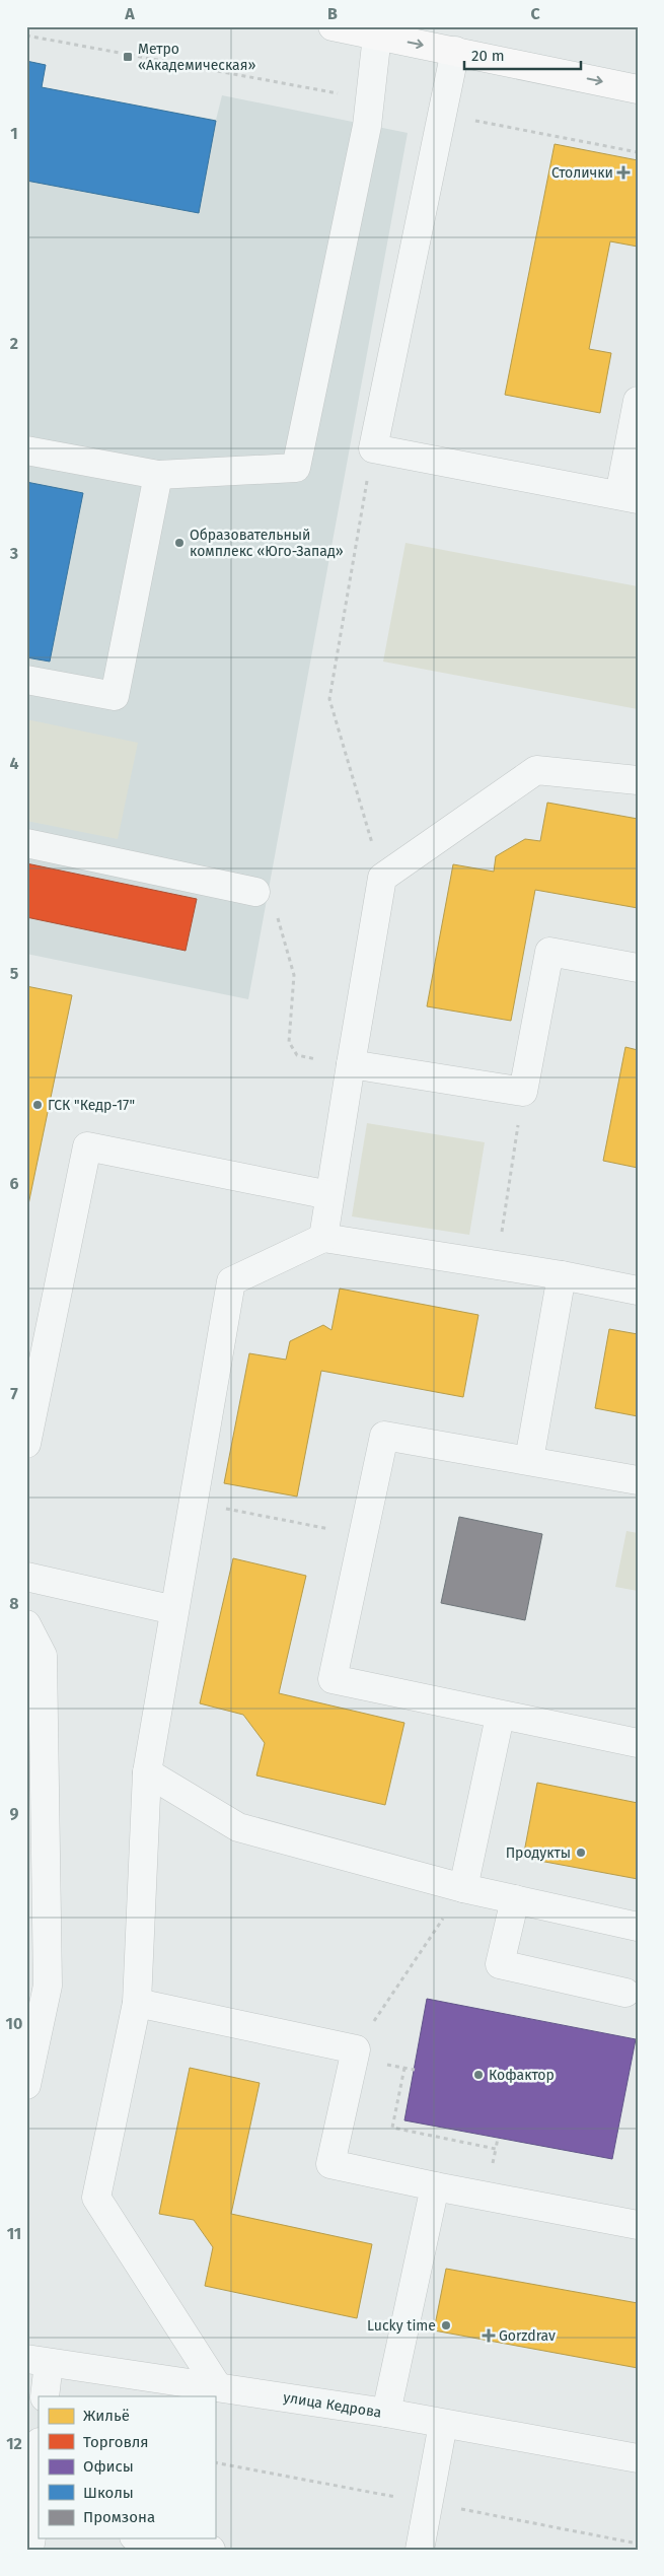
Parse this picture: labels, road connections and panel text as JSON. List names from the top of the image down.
{
  "streets": {
    "street": ["улица Кедрова"]
  },
  "places": {
    "transit": ["Метро «Академическая»"],
    "health": ["Столички", "Gorzdrav"],
    "other": [
      "Образовательный комплекс «Юго-Запад»",
      "ГСК \"Кедр-17\"",
      "Продукты",
      "Кофактор",
      "Lucky time"
    ]
  },
  "legend": [
    "Жильё",
    "Торговля",
    "Офисы",
    "Школы",
    "Промзона"
  ],
  "scale_bar": "20 m",
  "grid": {
    "columns": ["A", "B", "C"],
    "rows": [
      "1",
      "2",
      "3",
      "4",
      "5",
      "6",
      "7",
      "8",
      "9",
      "10",
      "11",
      "12"
    ]
  }
}
